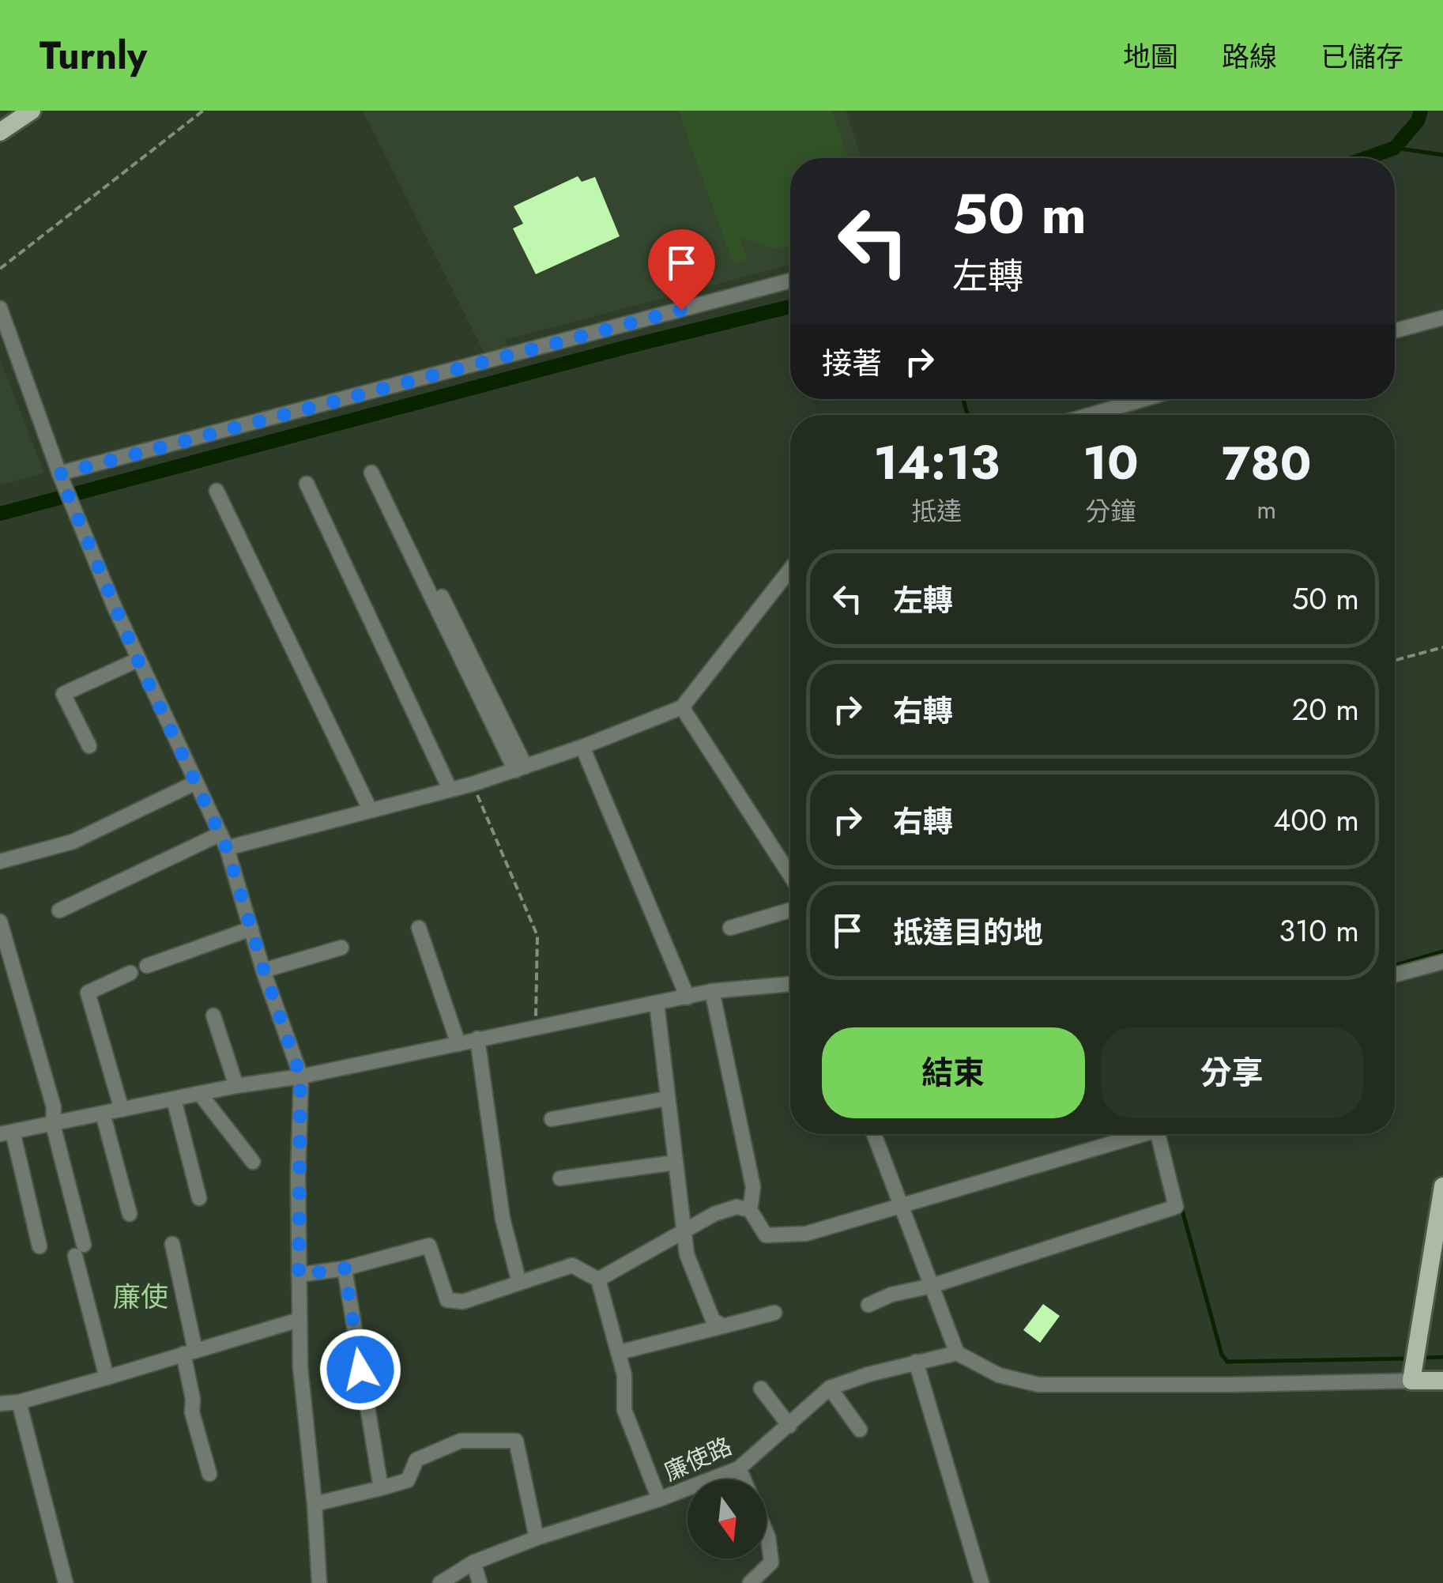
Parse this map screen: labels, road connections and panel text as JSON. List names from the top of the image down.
{
  "streets": {
    "street": ["廉使路"]
  },
  "districts": ["廉使"],
  "north": "bottom",
  "page": {
    "header": "Turnly",
    "nav": ["地圖", "路線", "已儲存"],
    "turn": ["50 m", "左轉"],
    "then": "接著",
    "eta": [
      "14:13",
      "抵達",
      "10",
      "分鐘",
      "780",
      "m"
    ],
    "list": [
      {
        "name": "左轉",
        "value": "50 m"
      },
      {
        "name": "右轉",
        "value": "20 m"
      },
      {
        "name": "右轉",
        "value": "400 m"
      },
      {
        "name": "抵達目的地",
        "value": "310 m"
      }
    ],
    "buttons": ["結束", "分享"]
  }
}
